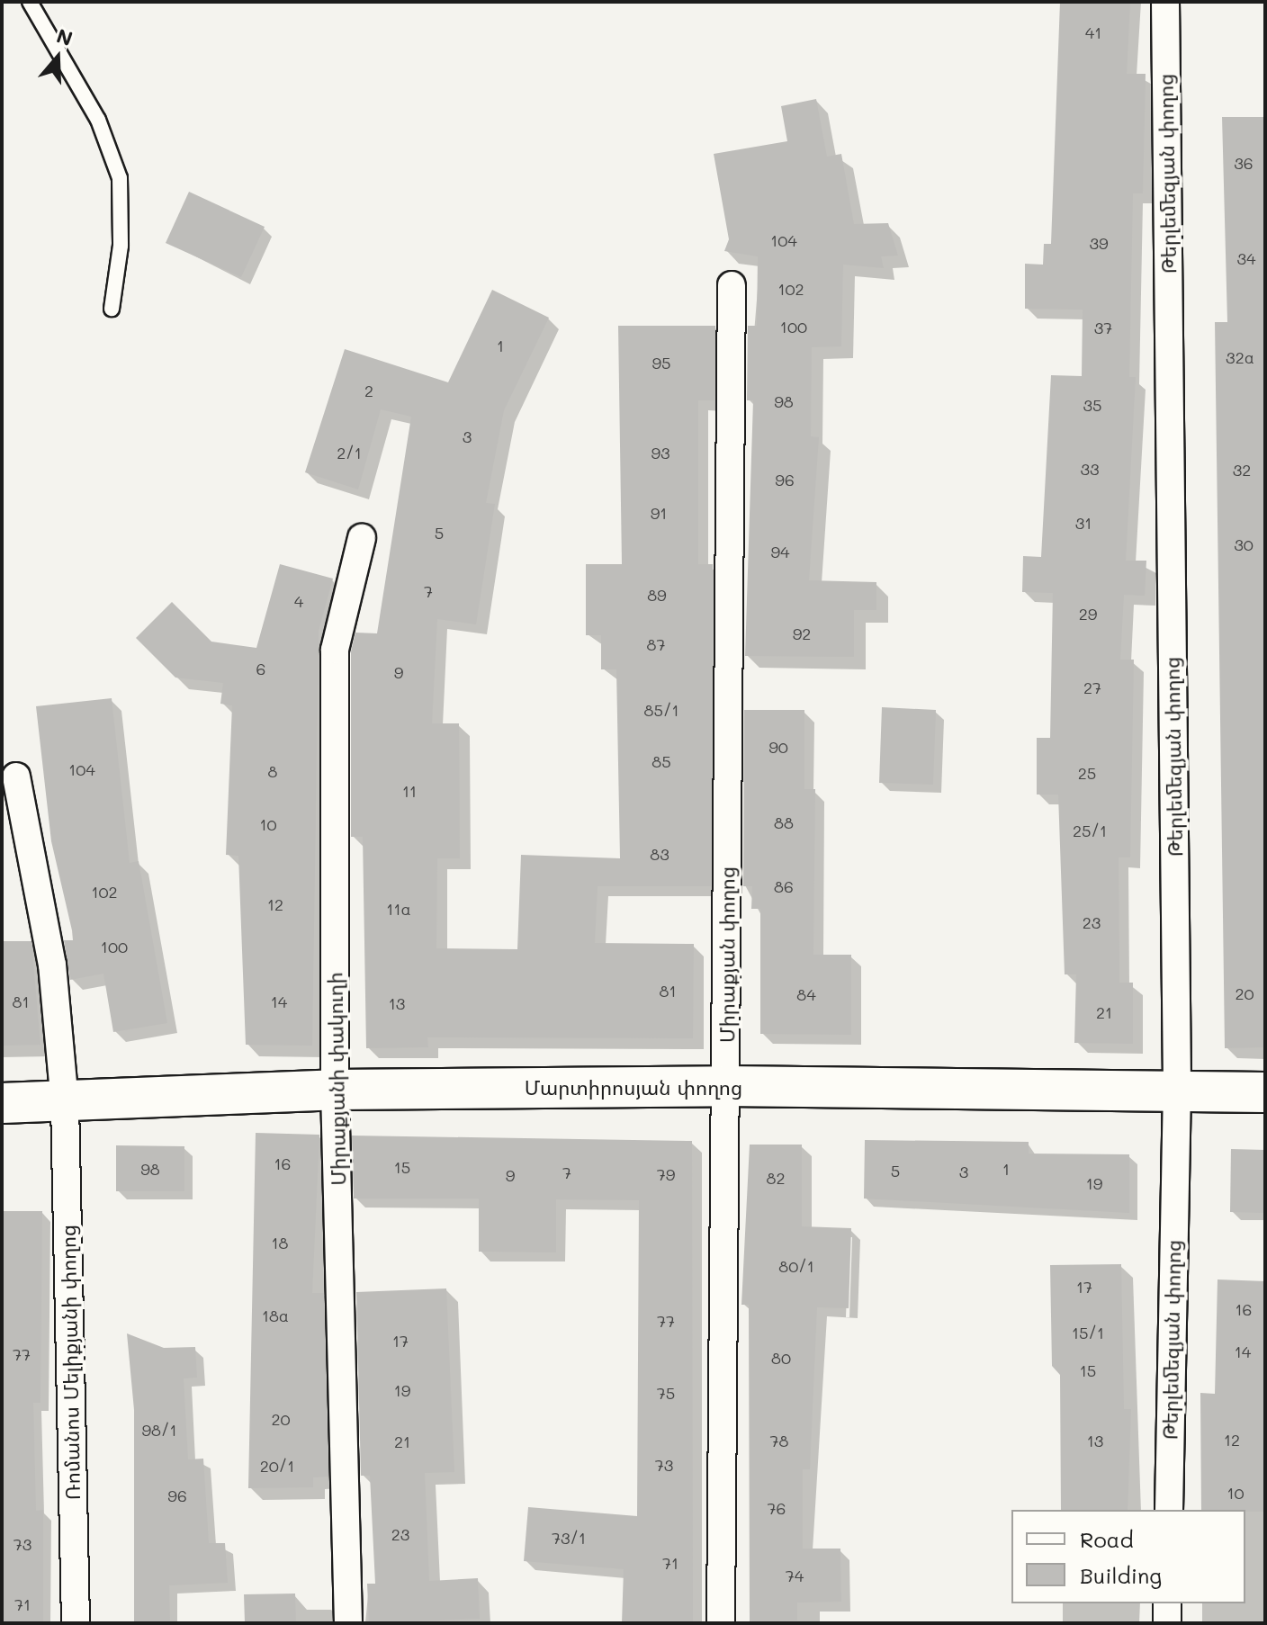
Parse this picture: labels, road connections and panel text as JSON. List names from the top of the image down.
{
  "streets": {
    "street": [
      "Թերլեմեզյան փողոց",
      "Միրաքյան փողոց",
      "Միրաքյանի փակուղի",
      "Մարտիրոսյան փողոց",
      "Ռոմանոս Մելիքյանի փողոց"
    ]
  },
  "crossings": [
    ["Թերլեմեզյան փողոց", "Մարտիրոսյան փողոց"],
    ["Միրաքյան փողոց", "Մարտիրոսյան փողոց"],
    ["Միրաքյանի փակուղի", "Մարտիրոսյան փողոց"],
    ["Մարտիրոսյան փողոց", "Ռոմանոս Մելիքյանի փողոց"]
  ],
  "house_numbers": [
    "41",
    "36",
    "104",
    "39",
    "34",
    "102",
    "100",
    "37",
    "1",
    "32a",
    "95",
    "2",
    "98",
    "35",
    "3",
    "2/1",
    "93",
    "33",
    "32",
    "96",
    "91",
    "31",
    "5",
    "30",
    "94",
    "7",
    "89",
    "4",
    "29",
    "92",
    "87",
    "6",
    "9",
    "27",
    "85/1",
    "90",
    "85",
    "104",
    "8",
    "25",
    "11",
    "88",
    "10",
    "25/1",
    "83",
    "86",
    "102",
    "12",
    "11a",
    "23",
    "100",
    "81",
    "20",
    "84",
    "81",
    "14",
    "13",
    "21",
    "16",
    "15",
    "98",
    "1",
    "5",
    "3",
    "7",
    "79",
    "9",
    "82",
    "19",
    "18",
    "80/1",
    "17",
    "16",
    "18a",
    "77",
    "15/1",
    "17",
    "14",
    "77",
    "80",
    "15",
    "19",
    "75",
    "20",
    "98/1",
    "12",
    "78",
    "13",
    "21",
    "73",
    "20/1",
    "10",
    "96",
    "76",
    "23",
    "73/1",
    "73",
    "71",
    "74",
    "71"
  ],
  "legend": ["Road", "Building"],
  "north": "top"
}
